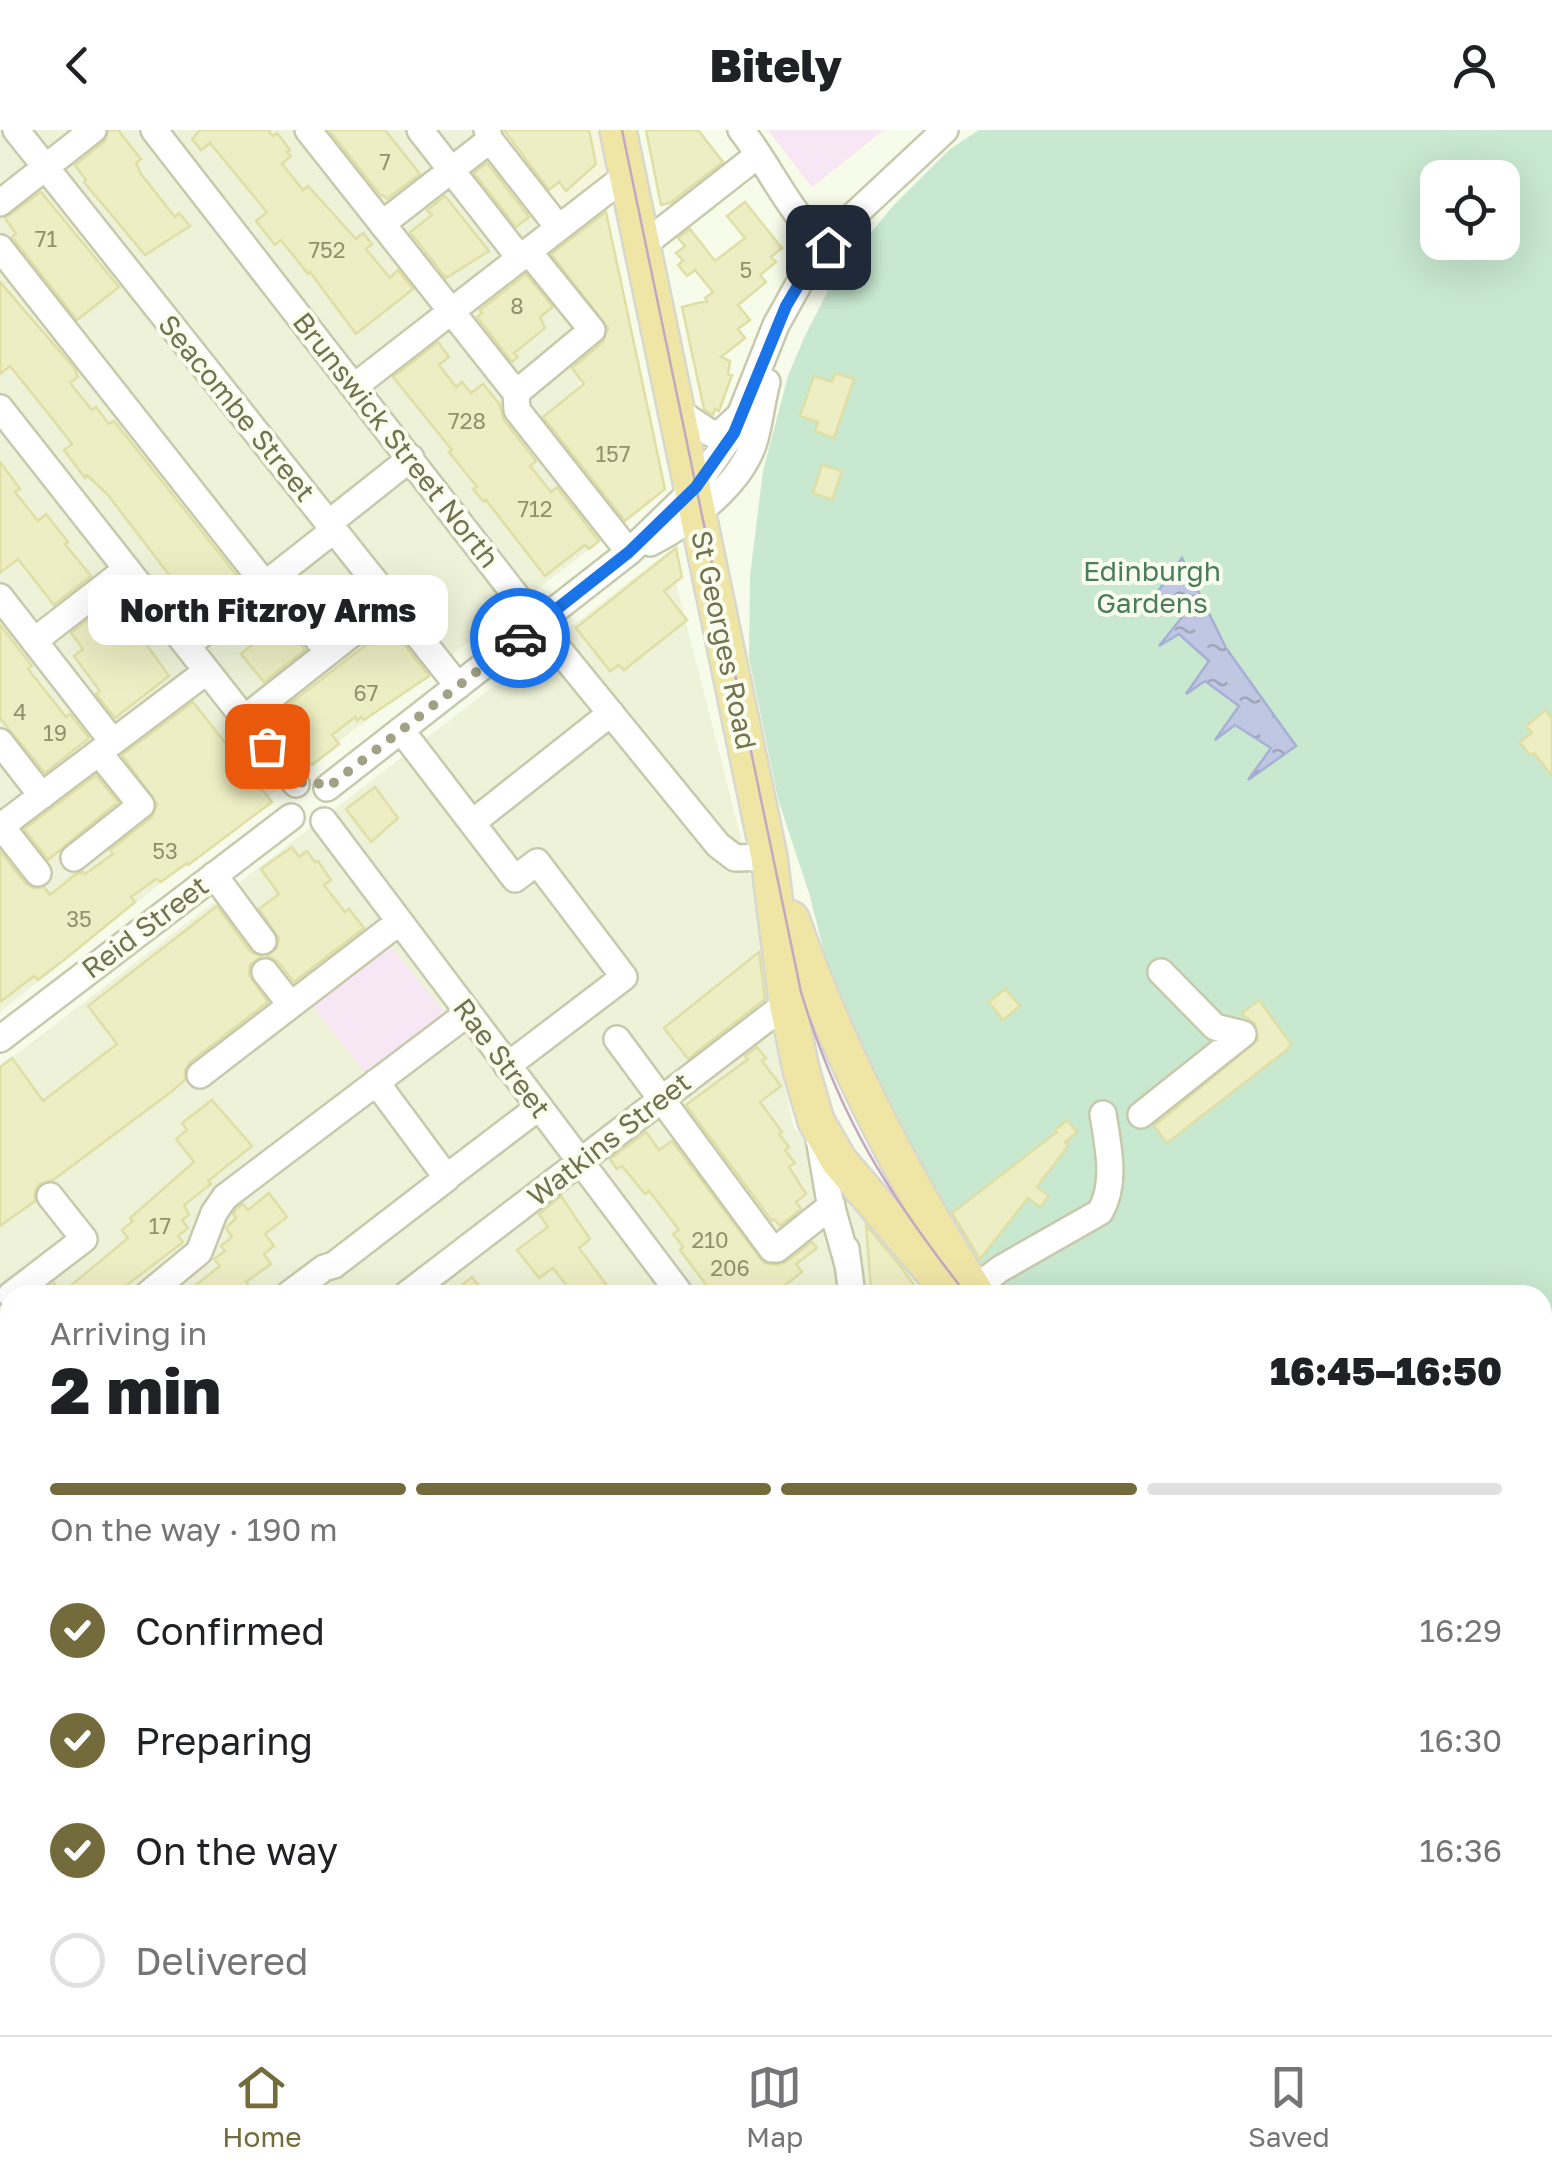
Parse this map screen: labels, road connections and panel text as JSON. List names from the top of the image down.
{
  "streets": {
    "highway": ["St Georges Road"],
    "street": [
      "Seacombe Street",
      "Brunswick Street North",
      "Reid Street",
      "Rae Street",
      "Watkins Street"
    ]
  },
  "crossings": [
    ["Brunswick Street North", "St Georges Road"],
    ["St Georges Road", "Watkins Street"],
    ["Reid Street", "Rae Street"],
    ["Rae Street", "Watkins Street"]
  ],
  "parks": ["Edinburgh Gardens"],
  "places": ["North Fitzroy Arms"],
  "house_numbers": [
    "7",
    "71",
    "752",
    "5",
    "8",
    "728",
    "157",
    "712",
    "67",
    "4",
    "19",
    "53",
    "35",
    "17",
    "210",
    "206"
  ],
  "page": {
    "header": "Bitely",
    "bubble": "North Fitzroy Arms",
    "heading": ["2 min", "Arriving in", "16:45–16:50"],
    "bar": "On the way · 190 m",
    "list": [
      ["Confirmed", "16:29"],
      ["Preparing", "16:30"],
      ["On the way", "16:36"],
      "Delivered"
    ],
    "tabs": ["Home", "Map", "Saved"]
  }
}
